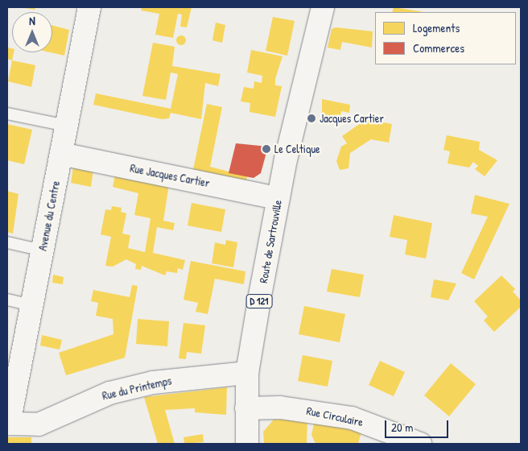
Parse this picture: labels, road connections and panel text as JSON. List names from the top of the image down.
{
  "streets": {
    "street": [
      "Rue Jacques Cartier",
      "Avenue du Centre",
      "Route de Sartrouville",
      "D 121",
      "Rue du Printemps",
      "Rue Circulaire"
    ]
  },
  "crossings": [
    ["Rue Jacques Cartier", "Avenue du Centre"],
    ["Rue Jacques Cartier", "Route de Sartrouville"],
    ["Avenue du Centre", "Rue du Printemps"],
    ["Route de Sartrouville", "Rue du Printemps"],
    ["Route de Sartrouville", "Rue Circulaire"]
  ],
  "places": ["Jacques Cartier", "Le Celtique"],
  "legend": ["Logements", "Commerces"],
  "scale_bar": "20 m",
  "north": "top"
}
